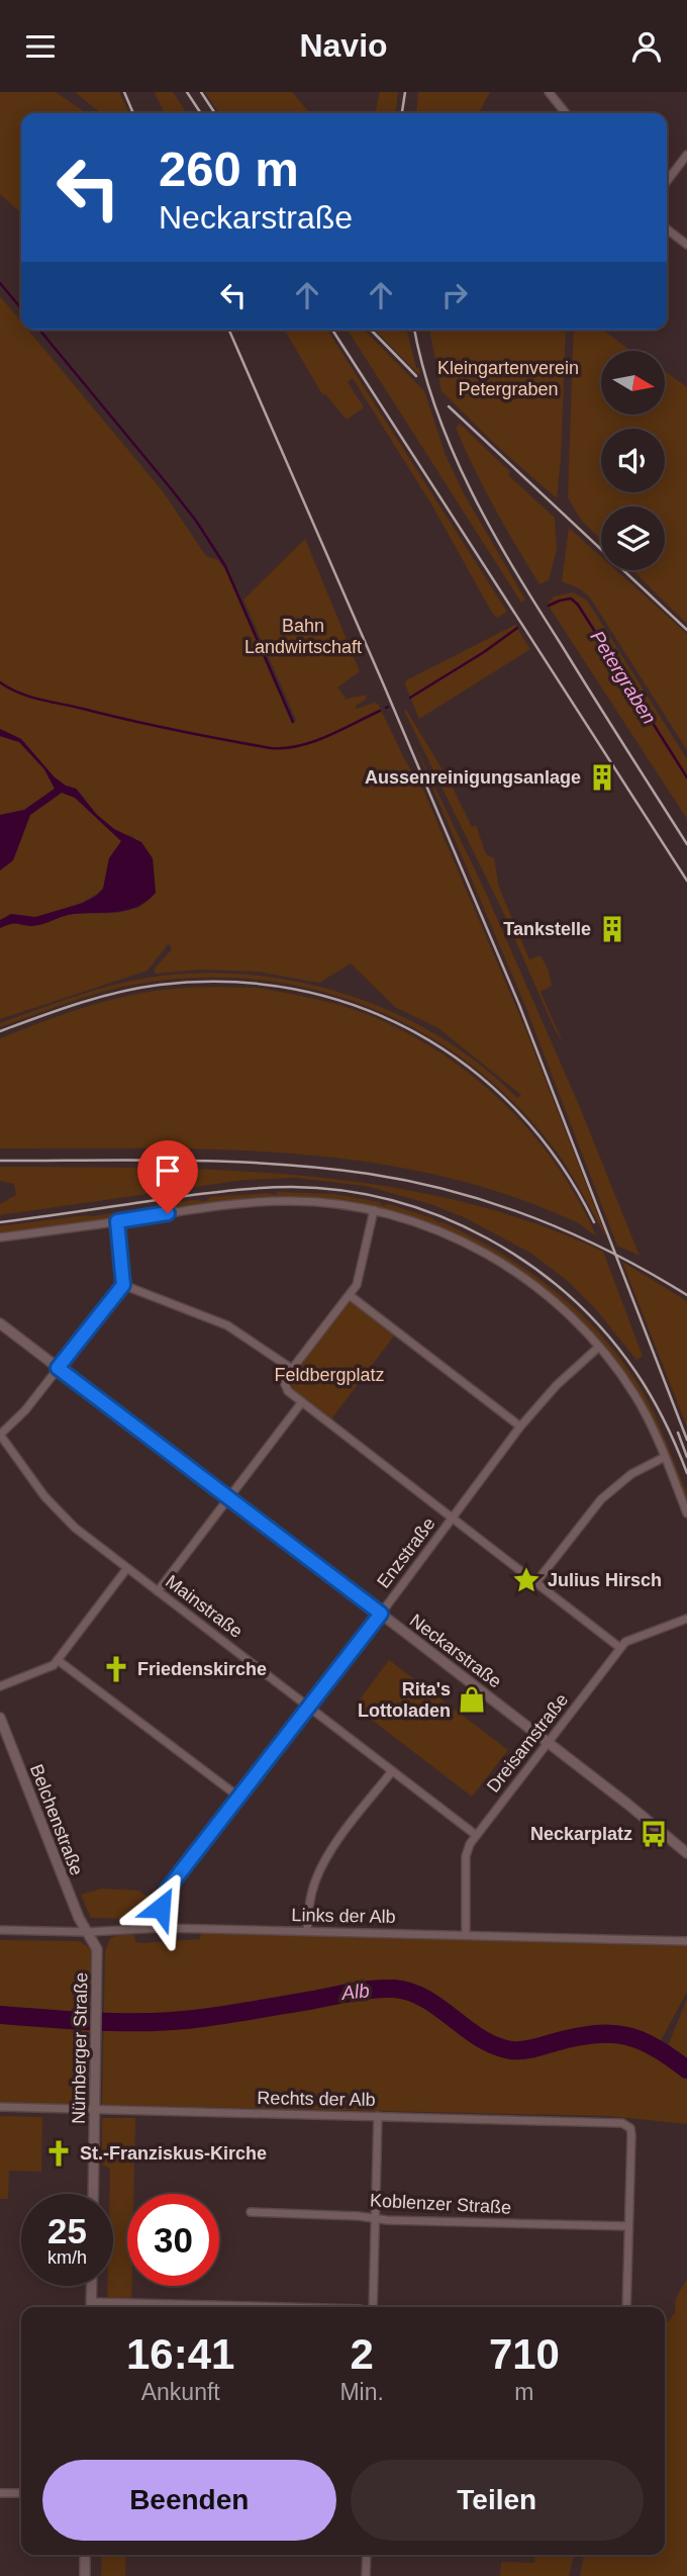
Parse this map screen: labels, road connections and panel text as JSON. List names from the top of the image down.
{
  "streets": {
    "street": [
      "Enzstraße",
      "Mainstraße",
      "Neckarstraße",
      "Dreisamstraße",
      "Belchenstraße",
      "Links der Alb",
      "Nürnberger Straße",
      "Rechts der Alb",
      "Koblenzer Straße"
    ]
  },
  "crossings": [
    ["Enzstraße", "Mainstraße"],
    ["Enzstraße", "Neckarstraße"],
    ["Enzstraße", "Links der Alb"],
    ["Mainstraße", "Dreisamstraße"],
    ["Neckarstraße", "Dreisamstraße"],
    ["Dreisamstraße", "Links der Alb"],
    ["Belchenstraße", "Links der Alb"],
    ["Belchenstraße", "Nürnberger Straße"],
    ["Links der Alb", "Nürnberger Straße"],
    ["Nürnberger Straße", "Rechts der Alb"],
    ["Rechts der Alb", "Koblenzer Straße"]
  ],
  "water": ["Petergraben", "Alb"],
  "parks": ["Kleingartenverein Petergraben", "Bahn Landwirtschaft", "Feldbergplatz"],
  "places": {
    "building": ["Aussenreinigungsanlage", "Tankstelle"],
    "place": ["Julius Hirsch"],
    "church": ["Friedenskirche", "St.-Franziskus-Kirche"],
    "shop": ["Rita's Lottoladen"],
    "bus stop": ["Neckarplatz"]
  },
  "north": "right",
  "page": {
    "header": "Navio",
    "turn": ["260 m", "Neckarstraße"],
    "speed": "25 km/h",
    "limit": "30",
    "eta": [
      "16:41",
      "Ankunft",
      "2",
      "Min.",
      "710",
      "m"
    ],
    "buttons": ["Beenden", "Teilen"]
  }
}
